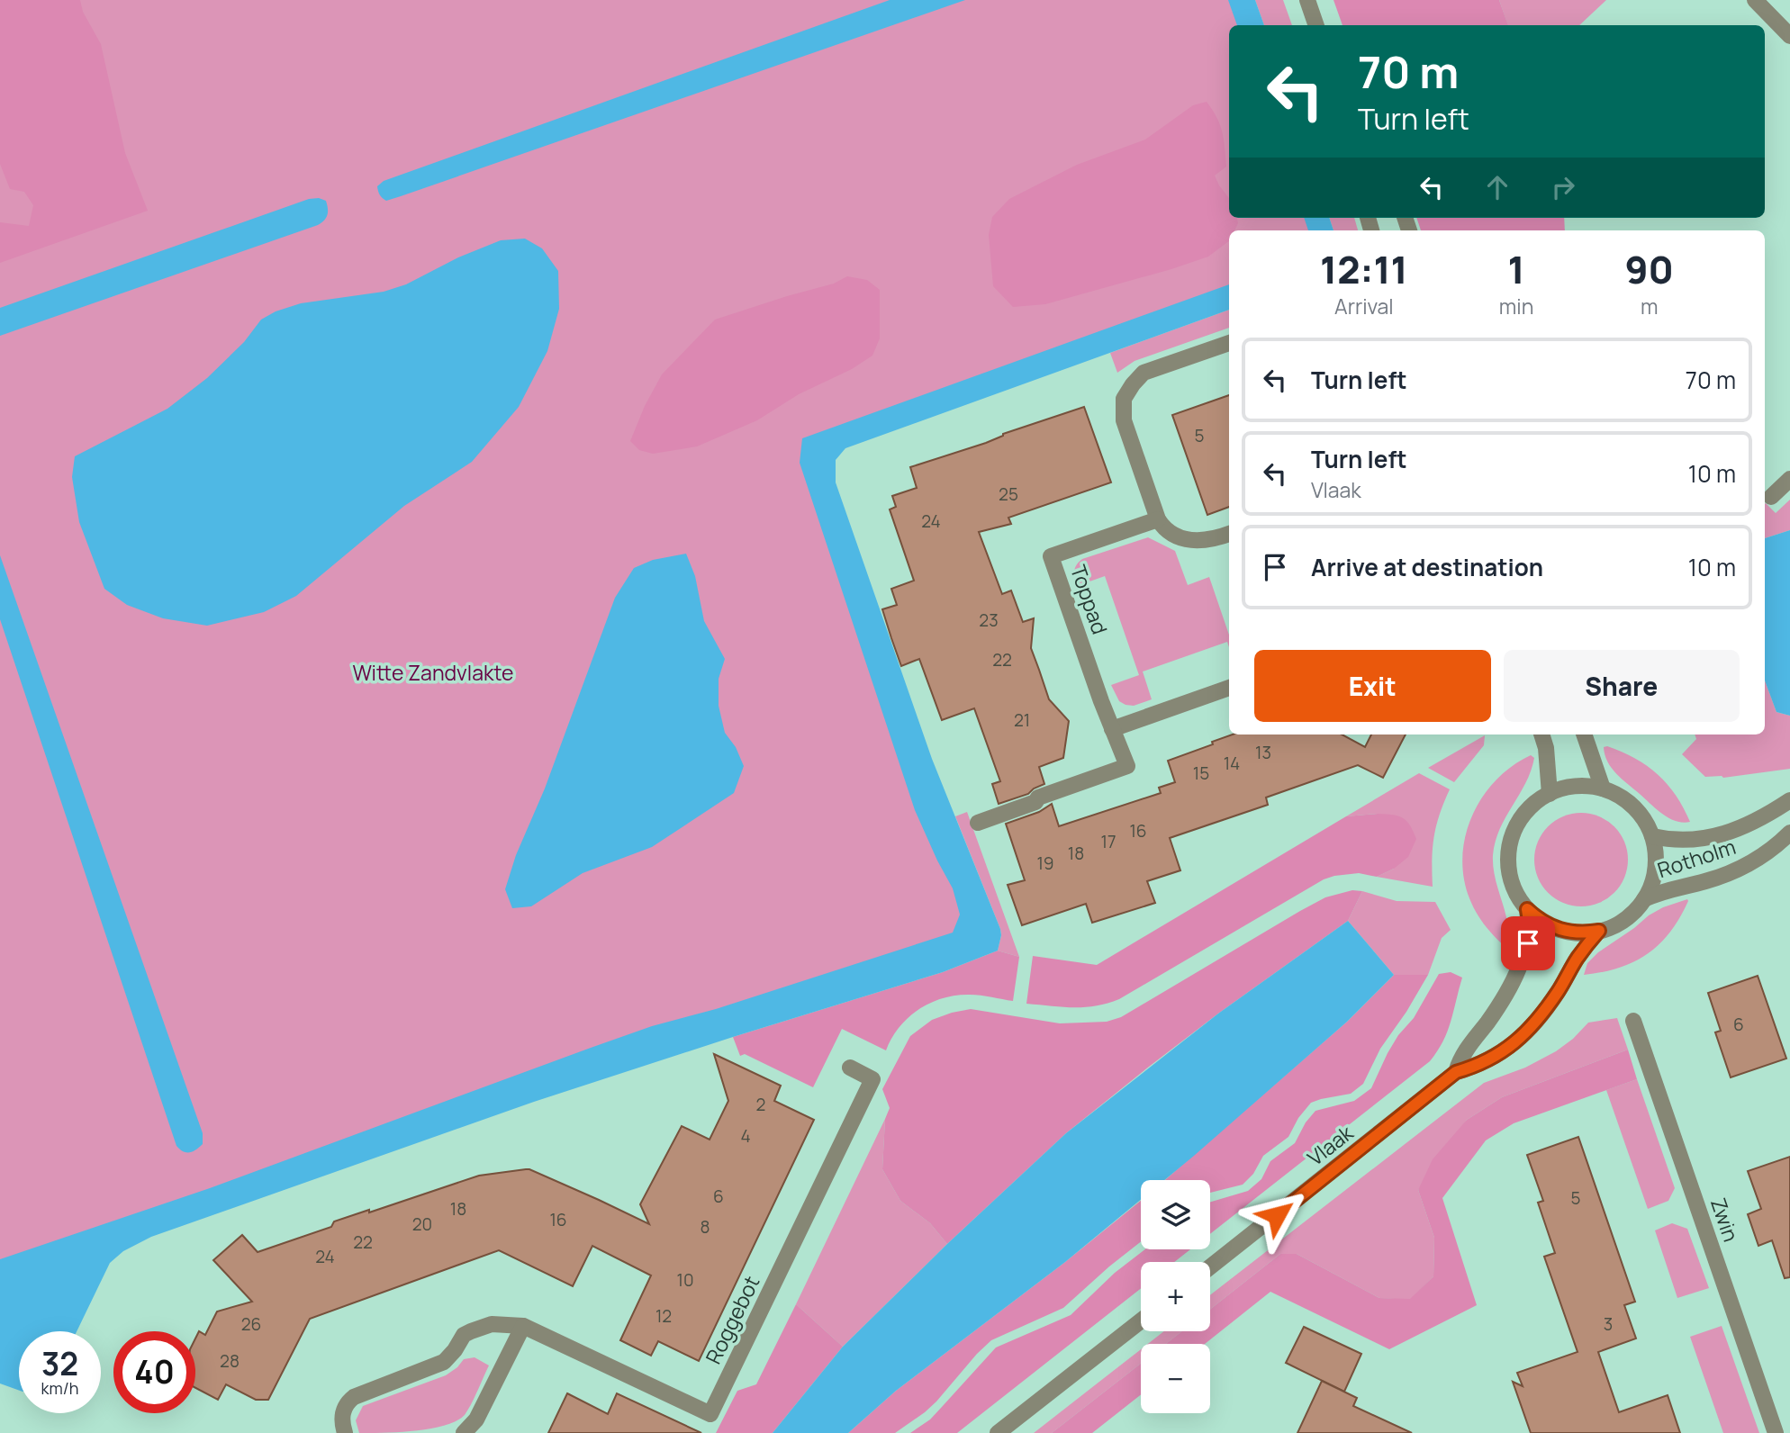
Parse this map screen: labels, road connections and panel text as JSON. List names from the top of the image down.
{
  "streets": {
    "street": [
      "Toppad",
      "Rotholm",
      "Vlaak",
      "Zwin",
      "Roggebot"
    ]
  },
  "crossings": [
    ["Rotholm", "Vlaak"]
  ],
  "parks": ["Witte Zandvlakte"],
  "house_numbers": [
    "5",
    "25",
    "24",
    "23",
    "22",
    "21",
    "13",
    "14",
    "15",
    "16",
    "17",
    "18",
    "19",
    "6",
    "2",
    "4",
    "6",
    "5",
    "18",
    "16",
    "20",
    "8",
    "22",
    "24",
    "10",
    "12",
    "26",
    "3",
    "28"
  ],
  "page": {
    "turn": ["70 m", "Turn left"],
    "eta": [
      "12:11",
      "Arrival",
      "1",
      "min",
      "90",
      "m"
    ],
    "list": [
      {
        "name": "Turn left",
        "value": "70 m"
      },
      {
        "name": "Turn left",
        "note": "Vlaak",
        "value": "10 m"
      },
      {
        "name": "Arrive at destination",
        "value": "10 m"
      }
    ],
    "buttons": ["Exit", "Share"],
    "map_buttons": ["+", "−"],
    "speed": "32 km/h",
    "limit": "40"
  }
}
